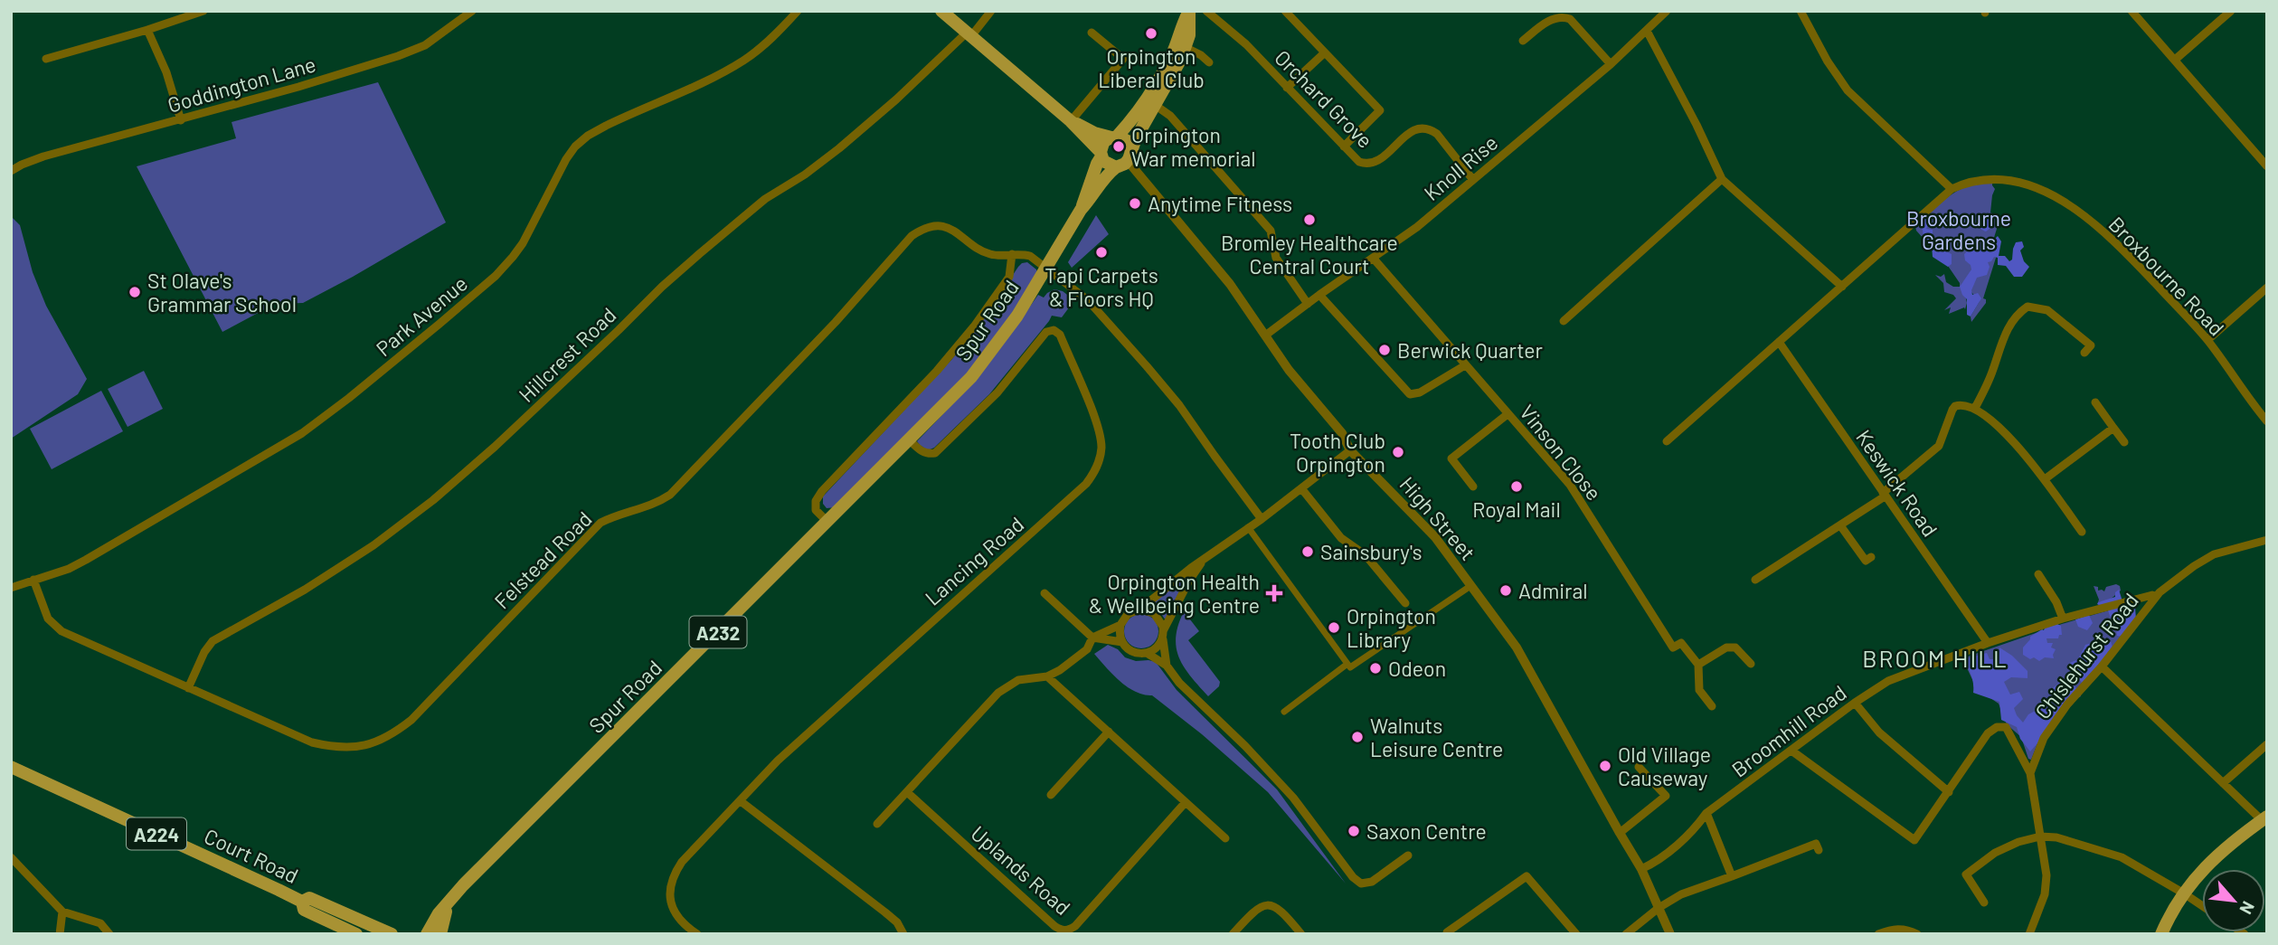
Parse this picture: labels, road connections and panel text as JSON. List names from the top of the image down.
{
  "streets": {
    "main road": [
      "Spur Road",
      "A232",
      "A224",
      "Court Road"
    ],
    "street": [
      "Goddington Lane",
      "Orchard Grove",
      "Knoll Rise",
      "Broxbourne Road",
      "Park Avenue",
      "Hillcrest Road",
      "Vinson Close",
      "Keswick Road",
      "High Street",
      "Felstead Road",
      "Lancing Road",
      "Chislehurst Road",
      "Broomhill Road",
      "Uplands Road"
    ]
  },
  "crossings": [
    ["Orchard Grove", "Knoll Rise"],
    ["Knoll Rise", "Vinson Close"],
    ["Knoll Rise", "High Street"],
    ["Park Avenue", "Felstead Road"],
    ["Spur Road", "High Street"],
    ["Spur Road", "Felstead Road"],
    ["Spur Road", "Lancing Road"],
    ["Hillcrest Road", "Felstead Road"],
    ["Keswick Road", "Broomhill Road"],
    ["High Street", "Broomhill Road"],
    ["Chislehurst Road", "Broomhill Road"]
  ],
  "districts": ["BROOM HILL"],
  "parks": ["Broxbourne Gardens"],
  "places": {
    "other": [
      "Orpington Liberal Club",
      "Orpington War memorial",
      "Anytime Fitness",
      "Bromley Healthcare Central Court",
      "Tapi Carpets & Floors HQ",
      "St Olave's Grammar School",
      "Berwick Quarter",
      "Tooth Club Orpington",
      "Royal Mail",
      "Sainsbury's",
      "Admiral",
      "Orpington Library",
      "Odeon",
      "Walnuts Leisure Centre",
      "Old Village Causeway",
      "Saxon Centre"
    ],
    "health": ["Orpington Health & Wellbeing Centre"]
  },
  "north": "bottom right"
}
